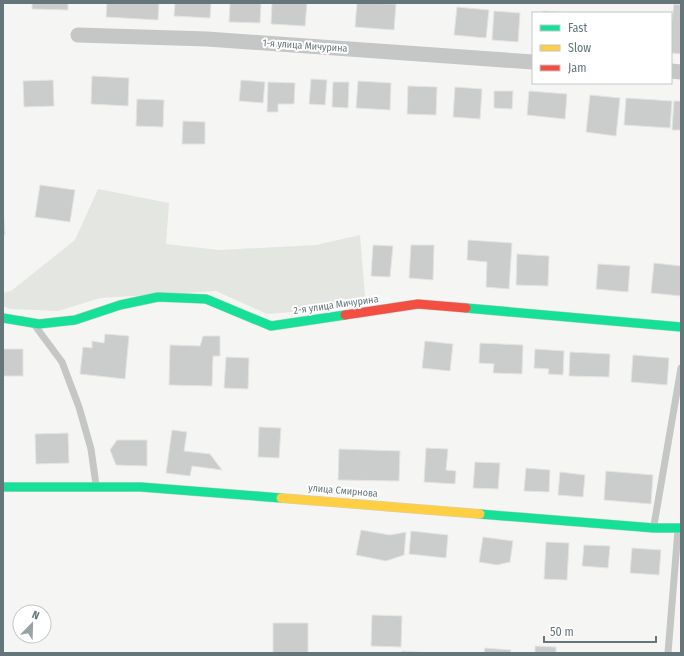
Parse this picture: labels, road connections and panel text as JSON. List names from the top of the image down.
{
  "streets": {
    "street": ["1-я улица Мичурина", "2-я улица Мичурина", "улица Смирнова"]
  },
  "legend": ["Fast", "Slow", "Jam"],
  "scale_bar": "50 m",
  "north": "top right"
}
